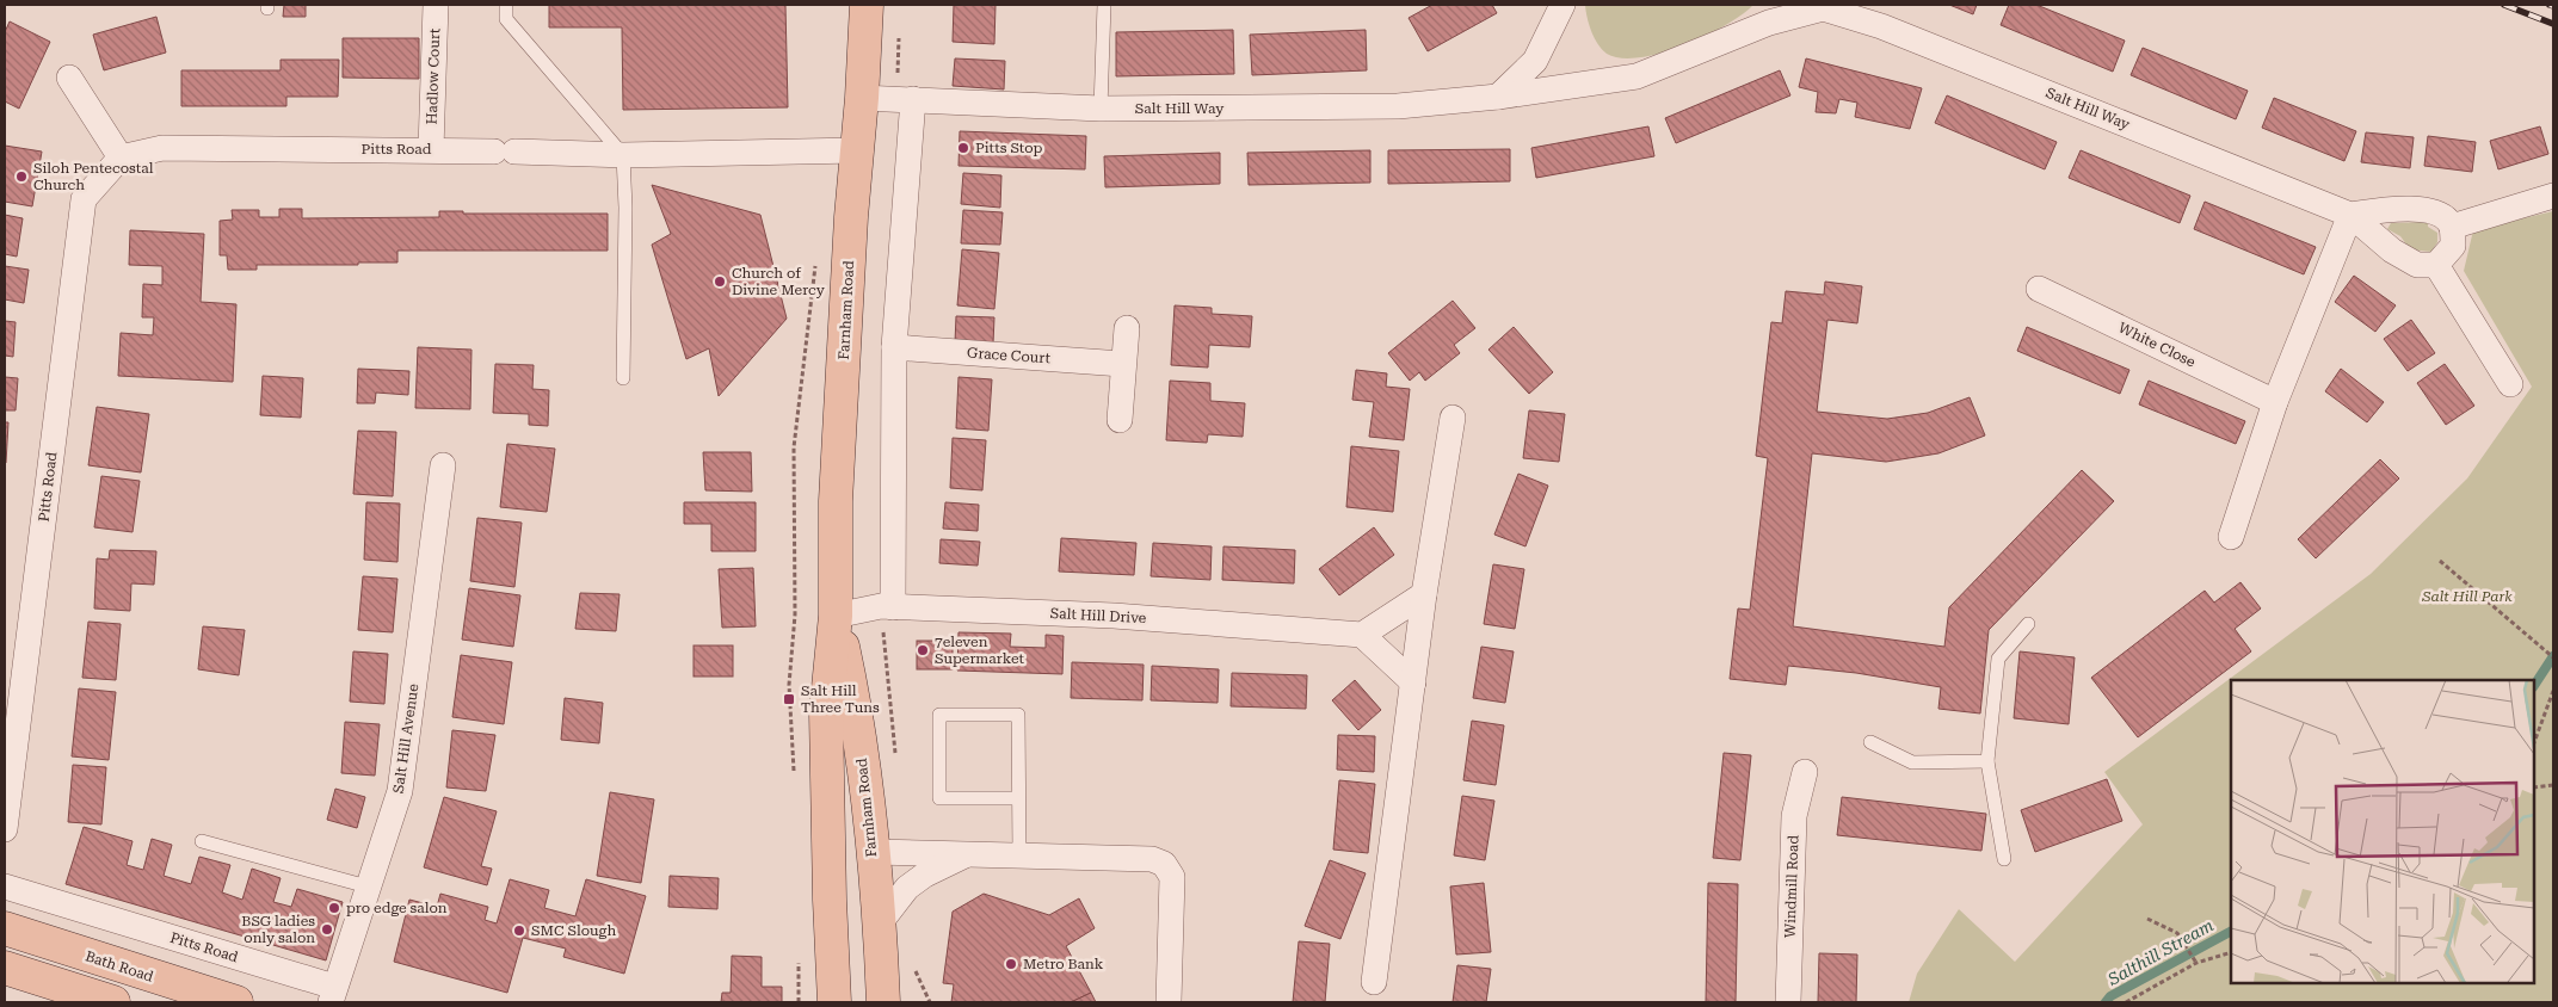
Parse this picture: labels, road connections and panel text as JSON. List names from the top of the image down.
{
  "streets": {
    "main road": ["Farnham Road", "Bath Road"],
    "street": [
      "Hadlow Court",
      "Salt Hill Way",
      "Pitts Road",
      "White Close",
      "Grace Court",
      "Salt Hill Drive",
      "Salt Hill Avenue",
      "Windmill Road"
    ]
  },
  "crossings": [
    ["Hadlow Court", "Pitts Road"],
    ["Salt Hill Way", "Farnham Road"],
    ["Pitts Road", "Farnham Road"],
    ["Pitts Road", "Salt Hill Avenue"],
    ["Farnham Road", "Salt Hill Drive"]
  ],
  "water": ["Salthill Stream"],
  "parks": ["Salt Hill Park"],
  "places": {
    "other": [
      "Pitts Stop",
      "Siloh Pentecostal Church",
      "Church of Divine Mercy",
      "7eleven Supermarket",
      "pro edge salon",
      "BSG ladies only salon",
      "SMC Slough",
      "Metro Bank"
    ],
    "transit": ["Salt Hill Three Tuns"]
  }
}
